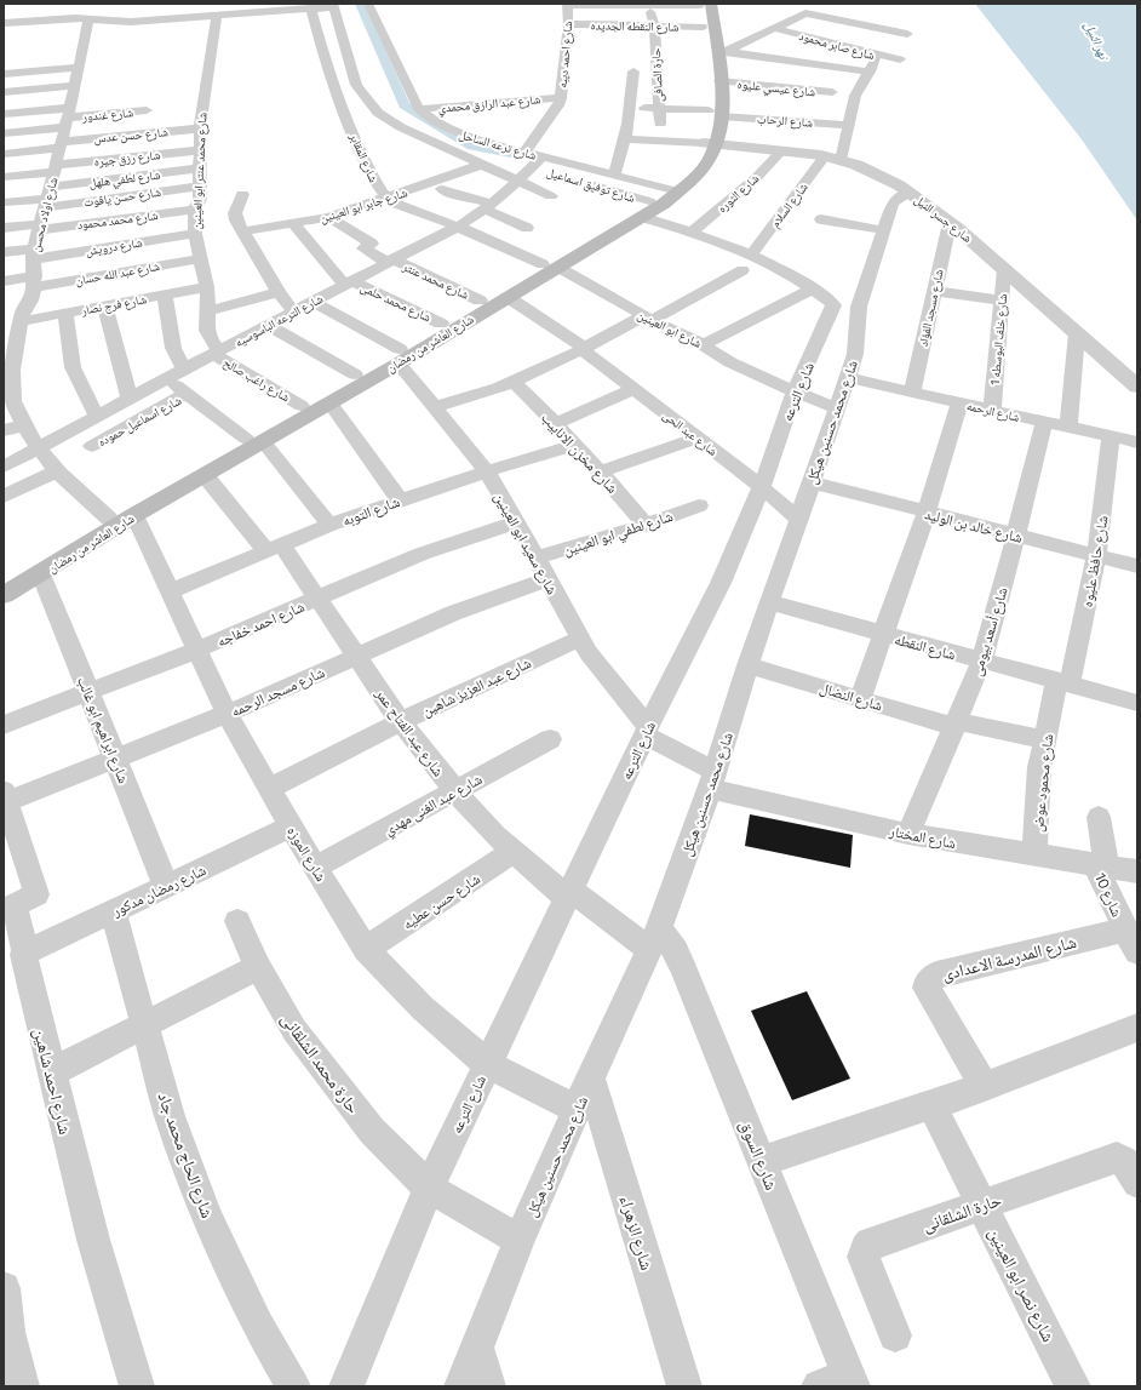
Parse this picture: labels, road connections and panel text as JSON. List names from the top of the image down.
{
  "streets": {
    "main road": ["شارع العاشر من رمضان"],
    "street": [
      "شارع النقطه الجديده",
      "شارع صابر محمود",
      "شارع احمد ديبه",
      "حارة الصافى",
      "شارع عيسي عليوه",
      "شارع عبد الرازق محمدي",
      "شارع غندور",
      "شارع الرحاب",
      "شارع حسن عدس",
      "شارع ترعه الساحل",
      "شارع رزق جيره",
      "شارع المقابر",
      "شارع محمد عنتر ابو العينين",
      "شارع لطفي هلهل",
      "شارع توفيق اسماعيل",
      "شارع الثوره",
      "شارع حسن ياقوت",
      "شارع جابر ابو العينين",
      "شارع السلام",
      "شارع اولاد محسن",
      "شارع جسر النيل",
      "شارع محمد محمود",
      "شارع درويش",
      "شارع عبد الله حسان",
      "شارع محمد عنتر",
      "شارع محمد حلمى",
      "شارع فرج نصار",
      "شارع مسجد الفؤاد",
      "شارع الترعه الباسوسيه",
      "شارع ابو العينين",
      "شارع خلف البوسطه 1",
      "شارع راغب صالح",
      "شارع الترعه",
      "شارع الرحمه",
      "شارع اسماعيل حموده",
      "شارع محمد حسنين هيكل",
      "شارع عبد الحى",
      "شارع مخزن الانابيب",
      "شارع التوبه",
      "شارع خالد بن الوليد",
      "شارع لطفي ابو العينين",
      "شارع سعيد ابو العينين",
      "شارع حافظ عليوه",
      "شارع احمد خفاجه",
      "شارع أسعد بيومى",
      "شارع النقطه",
      "شارع عبد العزيز شاهين",
      "شارع مسجد الرحمه",
      "شارع النضال",
      "شارع ابراهيم ابو غالب",
      "شارع عبد الفتاح عمر",
      "شارع محمود عوض",
      "شارع عبد الغنى مهدي",
      "شارع المختار",
      "شارع الموزه",
      "شارع رمضان مدكور",
      "شارع 10",
      "شارع حسن عطيه",
      "شارع المدرسة الاعدادى",
      "حارة محمد الشلقانى",
      "شارع احمد شاهين",
      "شارع الحاج محمد جاد",
      "شارع السوق",
      "حارة الشلقانى",
      "شارع الزهراء",
      "شارع نصر ابو العينين"
    ]
  },
  "crossings": [
    ["شارع النقطه الجديده", "شارع احمد ديبه"],
    ["شارع النقطه الجديده", "حارة الصافى"],
    ["شارع النقطه الجديده", "شارع العاشر من رمضان"],
    ["شارع احمد ديبه", "شارع عبد الرازق محمدي"],
    ["شارع احمد ديبه", "شارع ترعه الساحل"],
    ["شارع احمد ديبه", "شارع توفيق اسماعيل"],
    ["شارع احمد ديبه", "شارع الترعه الباسوسيه"],
    ["حارة الصافى", "شارع الرحاب"],
    ["شارع عيسي عليوه", "شارع العاشر من رمضان"],
    ["شارع عبد الرازق محمدي", "شارع ترعه الساحل"],
    ["شارع غندور", "شارع حسن عدس"],
    ["شارع غندور", "شارع اولاد محسن"],
    ["شارع الرحاب", "شارع العاشر من رمضان"],
    ["شارع حسن عدس", "شارع محمد عنتر ابو العينين"],
    ["شارع حسن عدس", "شارع اولاد محسن"],
    ["شارع ترعه الساحل", "شارع توفيق اسماعيل"],
    ["شارع ترعه الساحل", "شارع جابر ابو العينين"],
    ["شارع ترعه الساحل", "شارع الترعه الباسوسيه"],
    ["شارع ترعه الساحل", "شارع العاشر من رمضان"],
    ["شارع رزق جيره", "شارع محمد عنتر ابو العينين"],
    ["شارع رزق جيره", "شارع لطفي هلهل"],
    ["شارع رزق جيره", "شارع حسن ياقوت"],
    ["شارع رزق جيره", "شارع اولاد محسن"],
    ["شارع المقابر", "شارع جابر ابو العينين"],
    ["شارع المقابر", "شارع الترعه الباسوسيه"],
    ["شارع المقابر", "شارع ابو العينين"],
    ["شارع المقابر", "شارع العاشر من رمضان"],
    ["شارع محمد عنتر ابو العينين", "شارع لطفي هلهل"],
    ["شارع محمد عنتر ابو العينين", "شارع حسن ياقوت"],
    ["شارع محمد عنتر ابو العينين", "شارع محمد محمود"],
    ["شارع محمد عنتر ابو العينين", "شارع درويش"],
    ["شارع محمد عنتر ابو العينين", "شارع عبد الله حسان"],
    ["شارع محمد عنتر ابو العينين", "شارع فرج نصار"],
    ["شارع محمد عنتر ابو العينين", "شارع الترعه الباسوسيه"],
    ["شارع محمد عنتر ابو العينين", "شارع راغب صالح"],
    ["شارع لطفي هلهل", "شارع حسن ياقوت"],
    ["شارع لطفي هلهل", "شارع اولاد محسن"],
    ["شارع توفيق اسماعيل", "شارع الترعه الباسوسيه"],
    ["شارع توفيق اسماعيل", "شارع العاشر من رمضان"],
    ["شارع توفيق اسماعيل", "شارع الترعه"],
    ["شارع الثوره", "شارع جسر النيل"],
    ["شارع الثوره", "شارع الترعه"],
    ["شارع حسن ياقوت", "شارع اولاد محسن"],
    ["شارع جابر ابو العينين", "شارع محمد عنتر"],
    ["شارع السلام", "شارع جسر النيل"],
    ["شارع السلام", "شارع الترعه"],
    ["شارع اولاد محسن", "شارع محمد محمود"],
    ["شارع اولاد محسن", "شارع درويش"],
    ["شارع اولاد محسن", "شارع عبد الله حسان"],
    ["شارع جسر النيل", "شارع مسجد الفؤاد"],
    ["شارع جسر النيل", "شارع خلف البوسطه 1"],
    ["شارع جسر النيل", "شارع العاشر من رمضان"],
    ["شارع جسر النيل", "شارع محمد حسنين هيكل"],
    ["شارع محمد عنتر", "شارع الترعه الباسوسيه"],
    ["شارع محمد عنتر", "شارع العاشر من رمضان"],
    ["شارع محمد حلمى", "شارع الترعه الباسوسيه"],
    ["شارع محمد حلمى", "شارع العاشر من رمضان"],
    ["شارع مسجد الفؤاد", "شارع الرحمه"],
    ["شارع الترعه الباسوسيه", "شارع راغب صالح"],
    ["شارع ابو العينين", "شارع العاشر من رمضان"],
    ["شارع ابو العينين", "شارع الترعه"],
    ["شارع ابو العينين", "شارع محمد حسنين هيكل"],
    ["شارع خلف البوسطه 1", "شارع الرحمه"],
    ["شارع العاشر من رمضان", "شارع راغب صالح"],
    ["شارع العاشر من رمضان", "شارع الترعه"],
    ["شارع العاشر من رمضان", "شارع عبد الحى"],
    ["شارع العاشر من رمضان", "شارع سعيد ابو العينين"],
    ["شارع العاشر من رمضان", "شارع ابراهيم ابو غالب"],
    ["شارع العاشر من رمضان", "شارع عبد الفتاح عمر"],
    ["شارع العاشر من رمضان", "شارع الموزه"],
    ["شارع الترعه", "شارع عبد الحى"],
    ["شارع الترعه", "شارع سعيد ابو العينين"],
    ["شارع الترعه", "شارع عبد الفتاح عمر"],
    ["شارع الترعه", "شارع المختار"],
    ["شارع الترعه", "شارع الموزه"],
    ["شارع الترعه", "حارة محمد الشلقانى"],
    ["شارع الترعه", "شارع السوق"],
    ["شارع الرحمه", "شارع محمد حسنين هيكل"],
    ["شارع الرحمه", "شارع حافظ عليوه"],
    ["شارع الرحمه", "شارع أسعد بيومى"],
    ["شارع محمد حسنين هيكل", "شارع عبد الحى"],
    ["شارع محمد حسنين هيكل", "شارع خالد بن الوليد"],
    ["شارع محمد حسنين هيكل", "شارع النقطه"],
    ["شارع محمد حسنين هيكل", "شارع النضال"],
    ["شارع محمد حسنين هيكل", "شارع المختار"],
    ["شارع محمد حسنين هيكل", "شارع الموزه"],
    ["شارع محمد حسنين هيكل", "حارة محمد الشلقانى"],
    ["شارع محمد حسنين هيكل", "شارع السوق"],
    ["شارع محمد حسنين هيكل", "شارع الزهراء"],
    ["شارع مخزن الانابيب", "شارع التوبه"],
    ["شارع مخزن الانابيب", "شارع لطفي ابو العينين"],
    ["شارع التوبه", "شارع سعيد ابو العينين"],
    ["شارع التوبه", "شارع عبد الفتاح عمر"],
    ["شارع التوبه", "شارع الموزه"],
    ["شارع خالد بن الوليد", "شارع حافظ عليوه"],
    ["شارع خالد بن الوليد", "شارع أسعد بيومى"],
    ["شارع لطفي ابو العينين", "شارع سعيد ابو العينين"],
    ["شارع سعيد ابو العينين", "شارع احمد خفاجه"],
    ["شارع سعيد ابو العينين", "شارع عبد العزيز شاهين"],
    ["شارع سعيد ابو العينين", "شارع مسجد الرحمه"],
    ["شارع سعيد ابو العينين", "شارع المختار"],
    ["شارع حافظ عليوه", "شارع النقطه"],
    ["شارع حافظ عليوه", "شارع محمود عوض"],
    ["شارع احمد خفاجه", "شارع ابراهيم ابو غالب"],
    ["شارع احمد خفاجه", "شارع عبد الفتاح عمر"],
    ["شارع احمد خفاجه", "شارع الموزه"],
    ["شارع أسعد بيومى", "شارع النقطه"],
    ["شارع أسعد بيومى", "شارع النضال"],
    ["شارع أسعد بيومى", "شارع المختار"],
    ["شارع النقطه", "شارع محمود عوض"],
    ["شارع عبد العزيز شاهين", "شارع عبد الفتاح عمر"],
    ["شارع عبد العزيز شاهين", "شارع الموزه"],
    ["شارع مسجد الرحمه", "شارع ابراهيم ابو غالب"],
    ["شارع مسجد الرحمه", "شارع عبد الفتاح عمر"],
    ["شارع مسجد الرحمه", "شارع الموزه"],
    ["شارع مسجد الرحمه", "شارع احمد شاهين"],
    ["شارع النضال", "شارع محمود عوض"],
    ["شارع ابراهيم ابو غالب", "شارع رمضان مدكور"],
    ["شارع عبد الفتاح عمر", "شارع عبد الغنى مهدي"],
    ["شارع عبد الفتاح عمر", "شارع حسن عطيه"],
    ["شارع عبد الفتاح عمر", "شارع السوق"],
    ["شارع محمود عوض", "شارع المختار"],
    ["شارع عبد الغنى مهدي", "شارع الموزه"],
    ["شارع المختار", "شارع 10"],
    ["شارع الموزه", "شارع رمضان مدكور"],
    ["شارع الموزه", "شارع حسن عطيه"],
    ["شارع رمضان مدكور", "شارع احمد شاهين"],
    ["شارع رمضان مدكور", "شارع الحاج محمد جاد"],
    ["شارع 10", "شارع المدرسة الاعدادى"],
    ["حارة الشلقانى", "شارع نصر ابو العينين"]
  ],
  "water": ["نهر النيل"]
}
